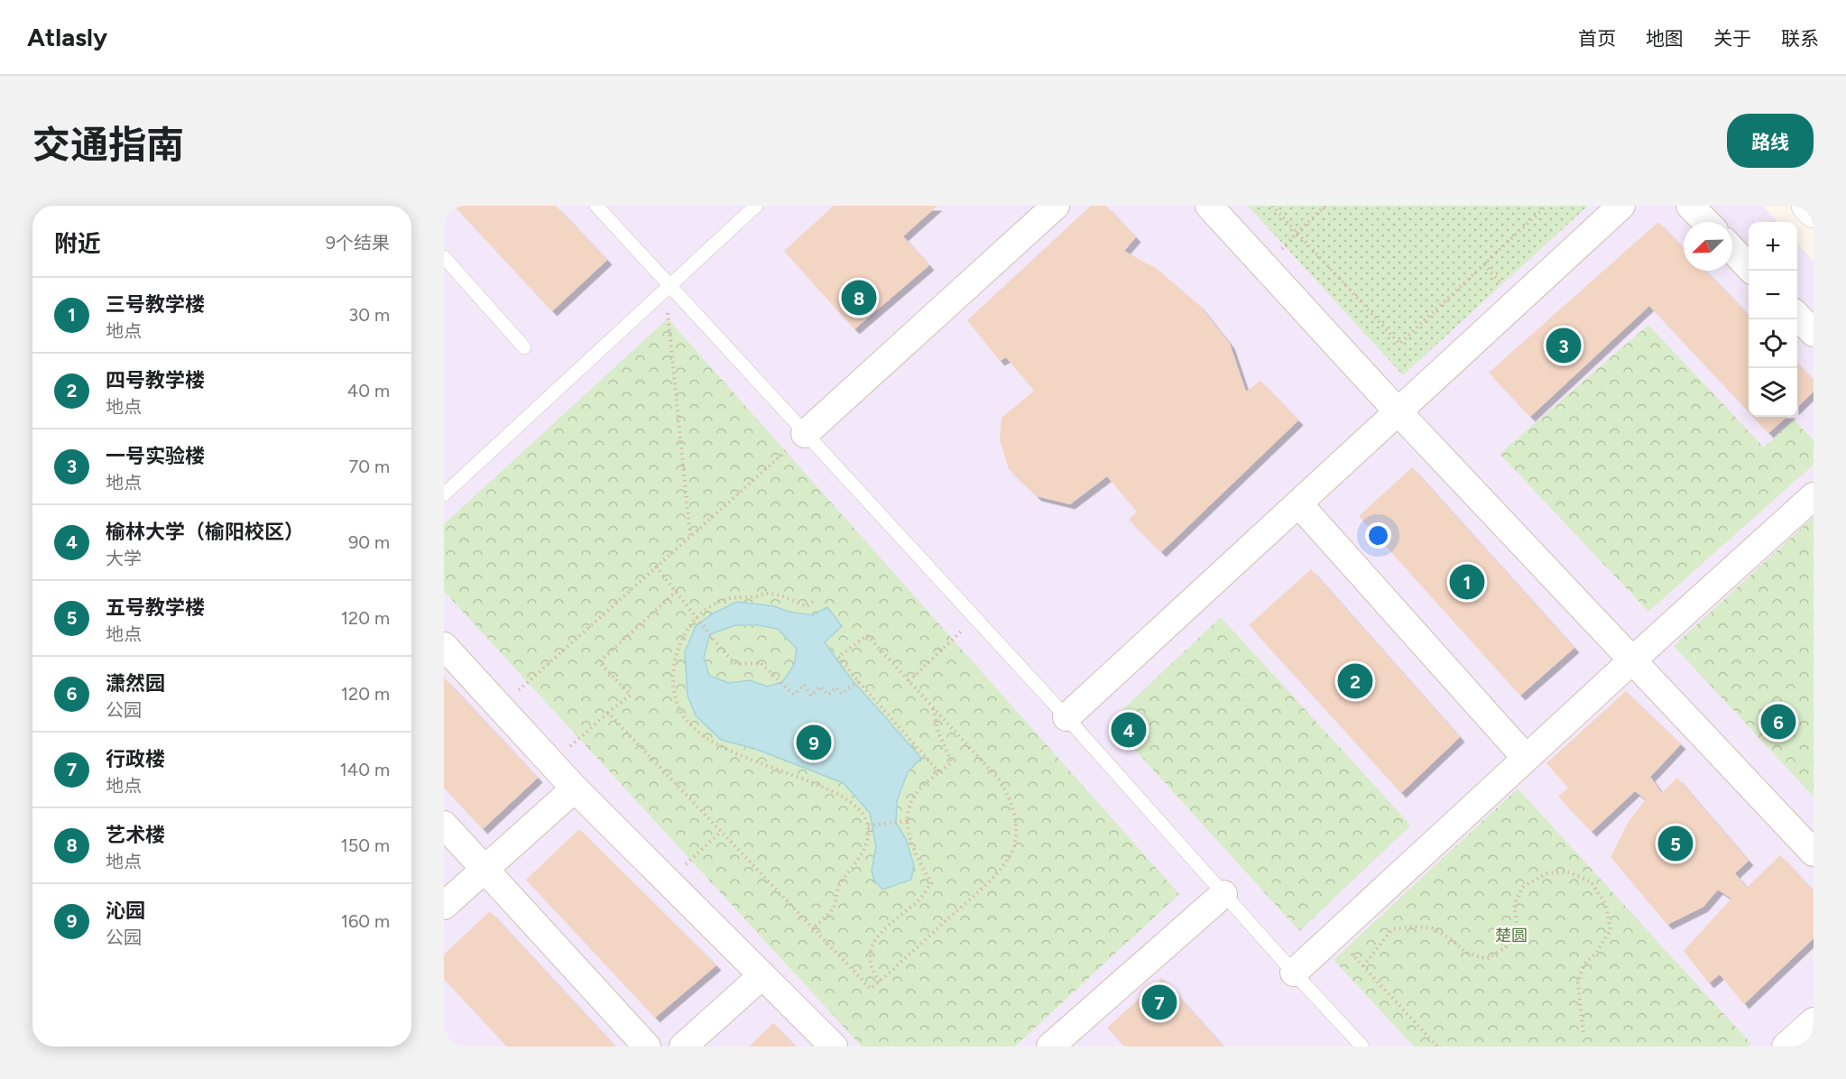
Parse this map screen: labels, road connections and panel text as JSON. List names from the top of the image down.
{
  "parks": ["楚圆"],
  "north": "bottom left",
  "page": {
    "header": "Atlasly",
    "nav": [
      "首页",
      "地图",
      "关于",
      "联系"
    ],
    "title": "交通指南",
    "buttons": "路线",
    "heading": ["附近", "9个结果"],
    "map_buttons": ["+", "−"],
    "list": [
      {
        "mark": "1",
        "name": "三号教学楼",
        "note": "地点",
        "value": "30 m"
      },
      {
        "mark": "2",
        "name": "四号教学楼",
        "note": "地点",
        "value": "40 m"
      },
      {
        "mark": "3",
        "name": "一号实验楼",
        "note": "地点",
        "value": "70 m"
      },
      {
        "mark": "4",
        "name": "榆林大学（榆阳校区）",
        "note": "大学",
        "value": "90 m"
      },
      {
        "mark": "5",
        "name": "五号教学楼",
        "note": "地点",
        "value": "120 m"
      },
      {
        "mark": "6",
        "name": "潇然园",
        "note": "公园",
        "value": "120 m"
      },
      {
        "mark": "7",
        "name": "行政楼",
        "note": "地点",
        "value": "140 m"
      },
      {
        "mark": "8",
        "name": "艺术楼",
        "note": "地点",
        "value": "150 m"
      },
      {
        "mark": "9",
        "name": "沁园",
        "note": "公园",
        "value": "160 m"
      }
    ],
    "pins": [
      "8",
      "3",
      "1",
      "2",
      "6",
      "4",
      "9",
      "5",
      "7"
    ]
  }
}
